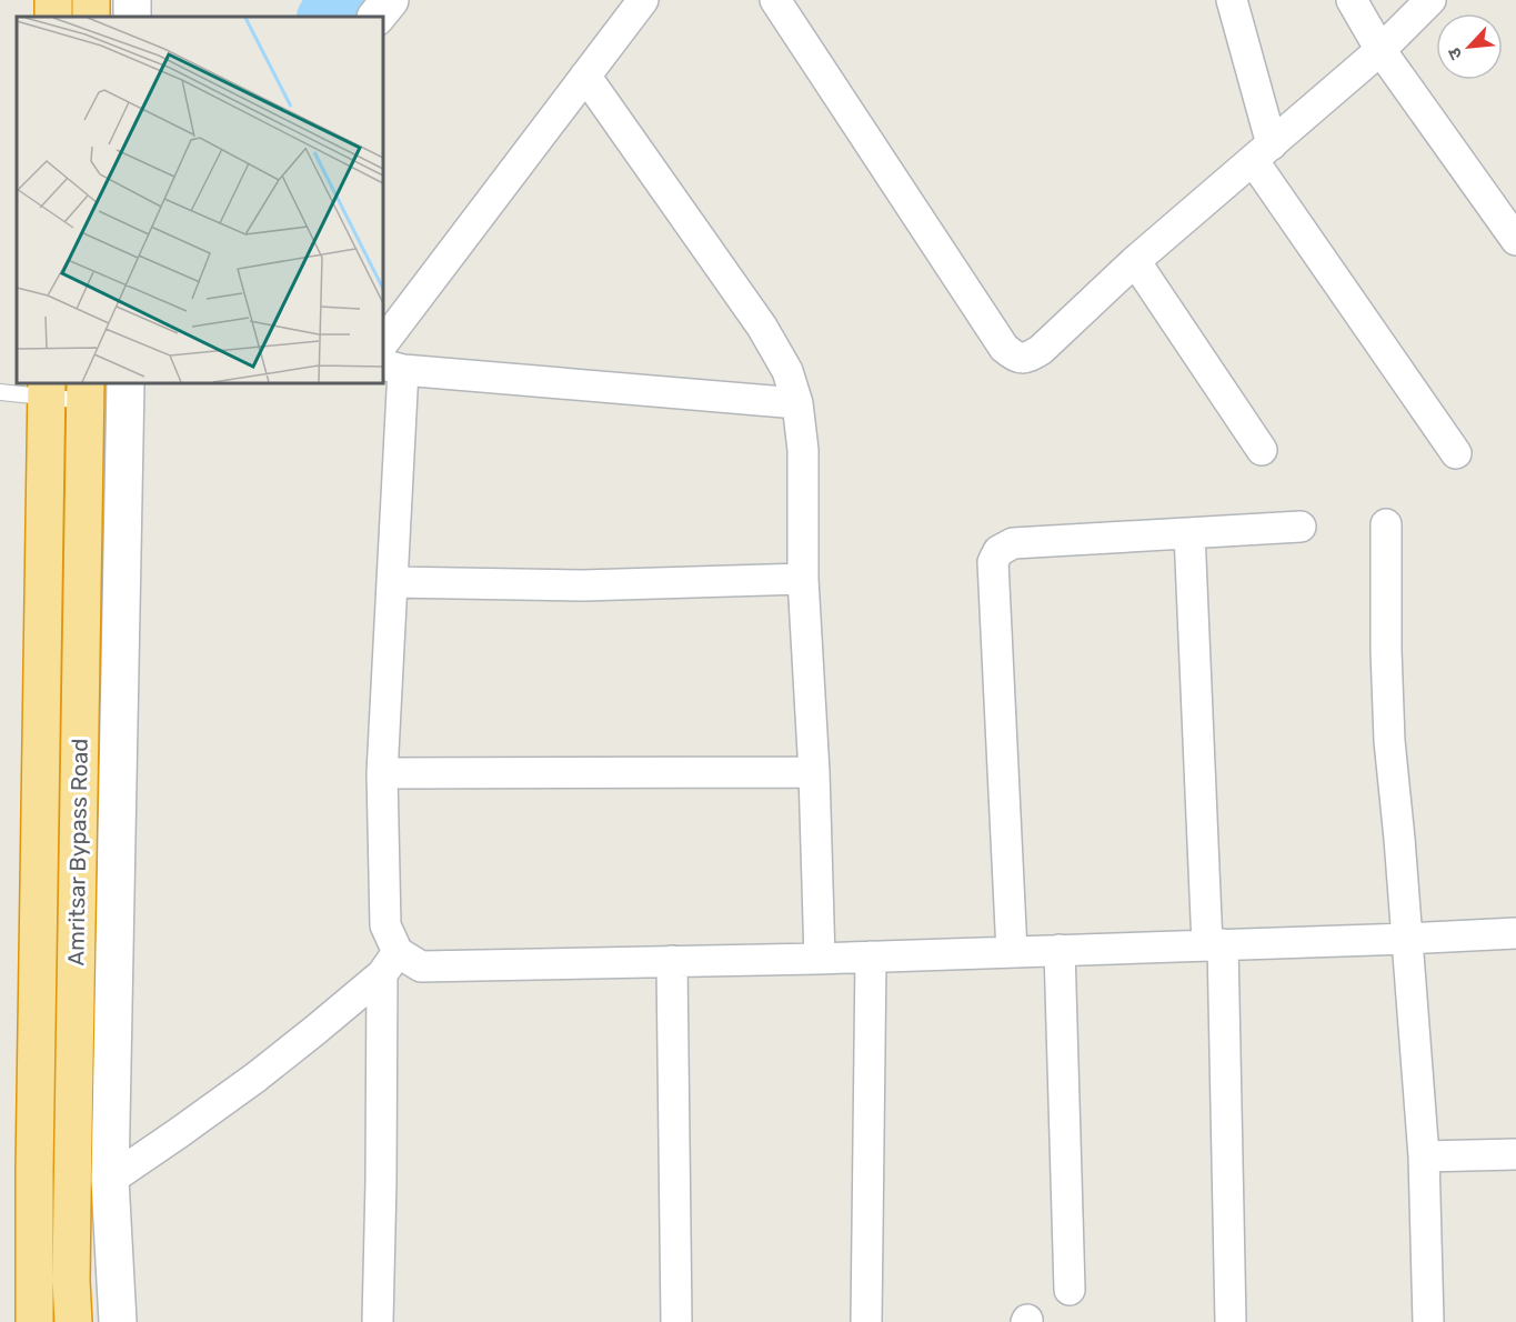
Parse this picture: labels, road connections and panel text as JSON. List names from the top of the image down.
{
  "streets": {
    "highway": ["Amritsar Bypass Road"]
  },
  "north": "bottom left"
}
